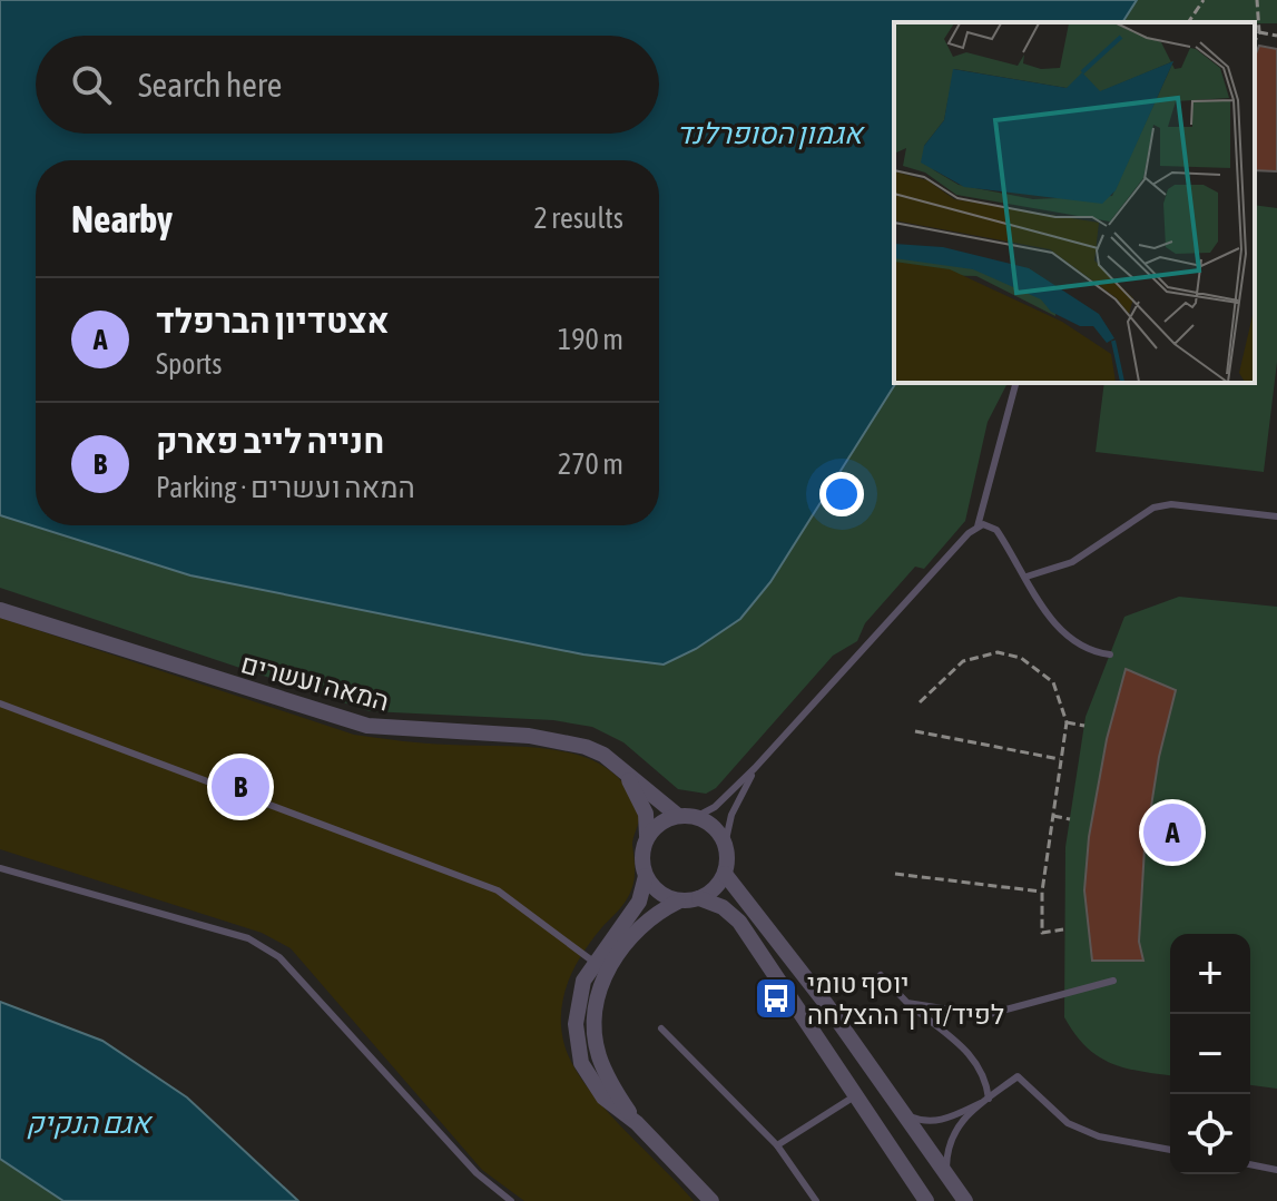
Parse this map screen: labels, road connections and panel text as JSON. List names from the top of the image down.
{
  "streets": {
    "street": ["המאה ועשרים"]
  },
  "water": ["אגמון הסופרלנד", "אגם הנקיק"],
  "places": {
    "bus stop": ["יוסף טומי לפיד/דרך ההצלחה"]
  },
  "page": {
    "search": "Search here",
    "heading": ["Nearby", "2 results"],
    "list": [
      {
        "mark": "A",
        "name": "אצטדיון הברפלד",
        "note": "Sports",
        "value": "190 m"
      },
      {
        "mark": "B",
        "name": "חנייה לייב פארק",
        "note": "Parking · המאה ועשרים",
        "value": "270 m"
      }
    ],
    "pins": ["B", "A"],
    "map_buttons": ["+", "−"]
  }
}
